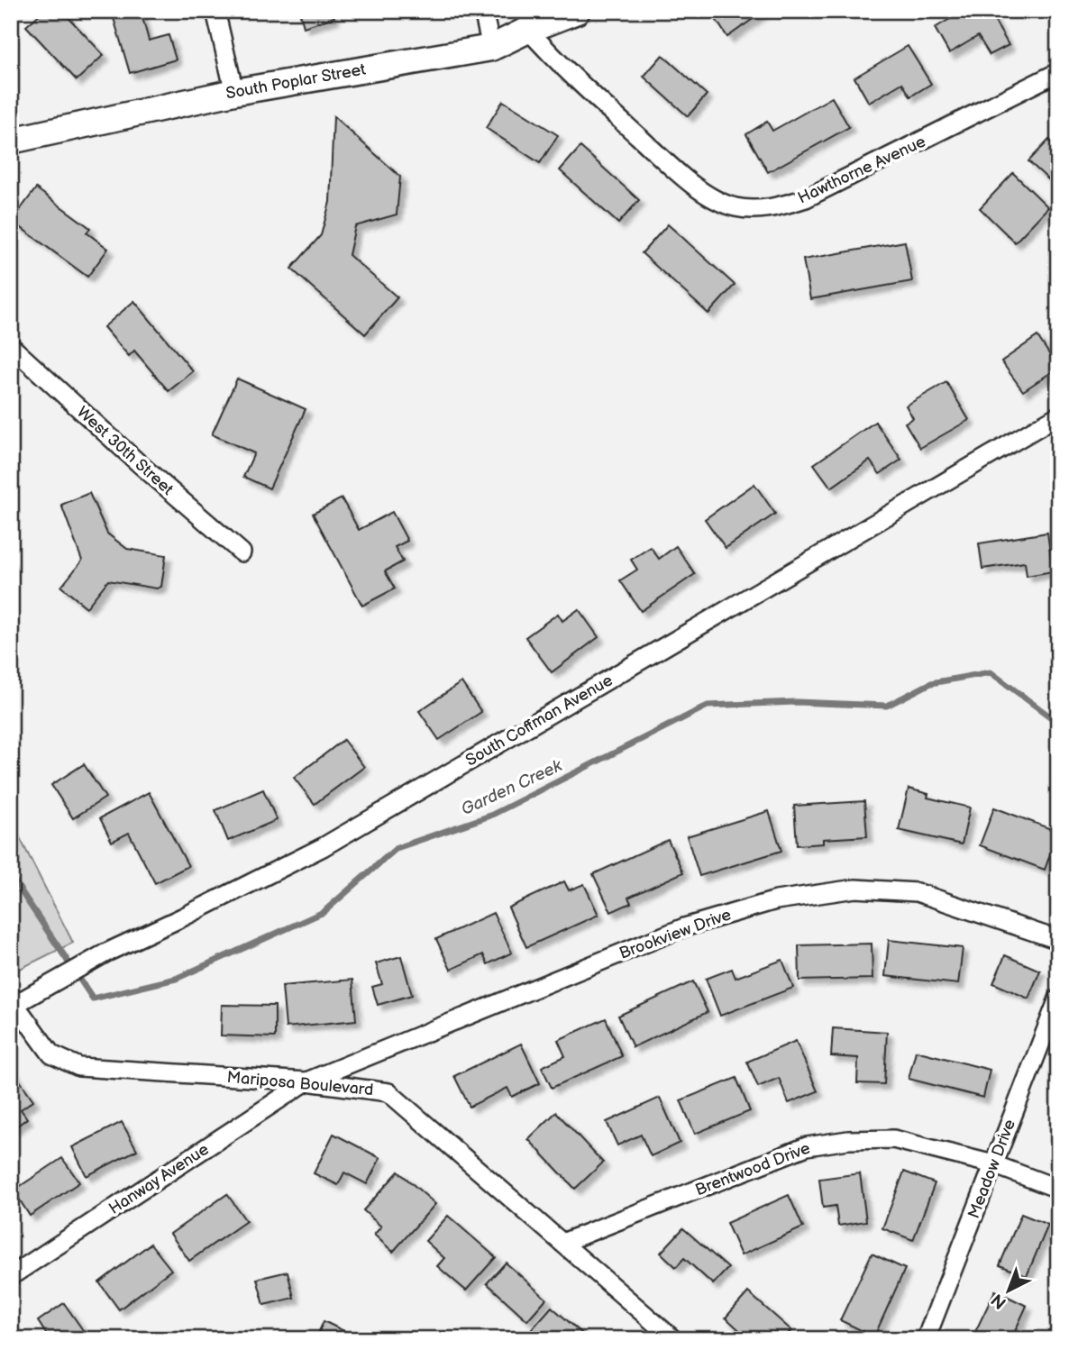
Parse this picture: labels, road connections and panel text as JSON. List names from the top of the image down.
{
  "streets": {
    "main road": ["South Poplar Street"],
    "street": [
      "Hawthorne Avenue",
      "West 30th Street",
      "South Coffman Avenue",
      "Brookview Drive",
      "Mariposa Boulevard",
      "Brentwood Drive",
      "Meadow Drive",
      "Hanway Avenue"
    ]
  },
  "crossings": [
    ["South Poplar Street", "Hawthorne Avenue"],
    ["South Coffman Avenue", "Mariposa Boulevard"],
    ["Brookview Drive", "Mariposa Boulevard"],
    ["Brookview Drive", "Hanway Avenue"],
    ["Mariposa Boulevard", "Brentwood Drive"],
    ["Mariposa Boulevard", "Hanway Avenue"],
    ["Brentwood Drive", "Meadow Drive"]
  ],
  "water": ["Garden Creek"],
  "north": "bottom left"
}
